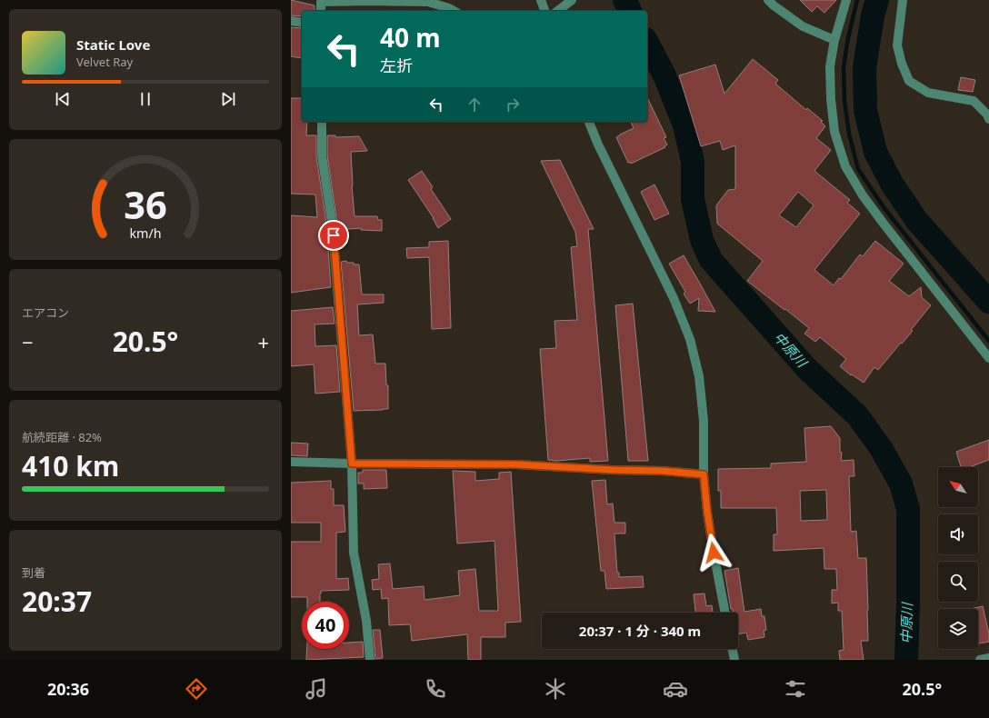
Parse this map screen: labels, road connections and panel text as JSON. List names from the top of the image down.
{
  "water": ["中原川"],
  "north": "top left",
  "page": {
    "turn": ["40 m", "左折"],
    "song": ["Static Love", "Velvet Ray"],
    "tile": [
      "エアコン",
      ["航続距離 · 82%", "410 km"],
      ["到着", "20:37"]
    ],
    "heat": ["−", "20.5°", "+"],
    "limit": "40",
    "trip": "20:37 · 1 分 · 340 m",
    "tabs": ["20:36", "20.5°"],
    "gauge": ["36", "km/h"]
  }
}
